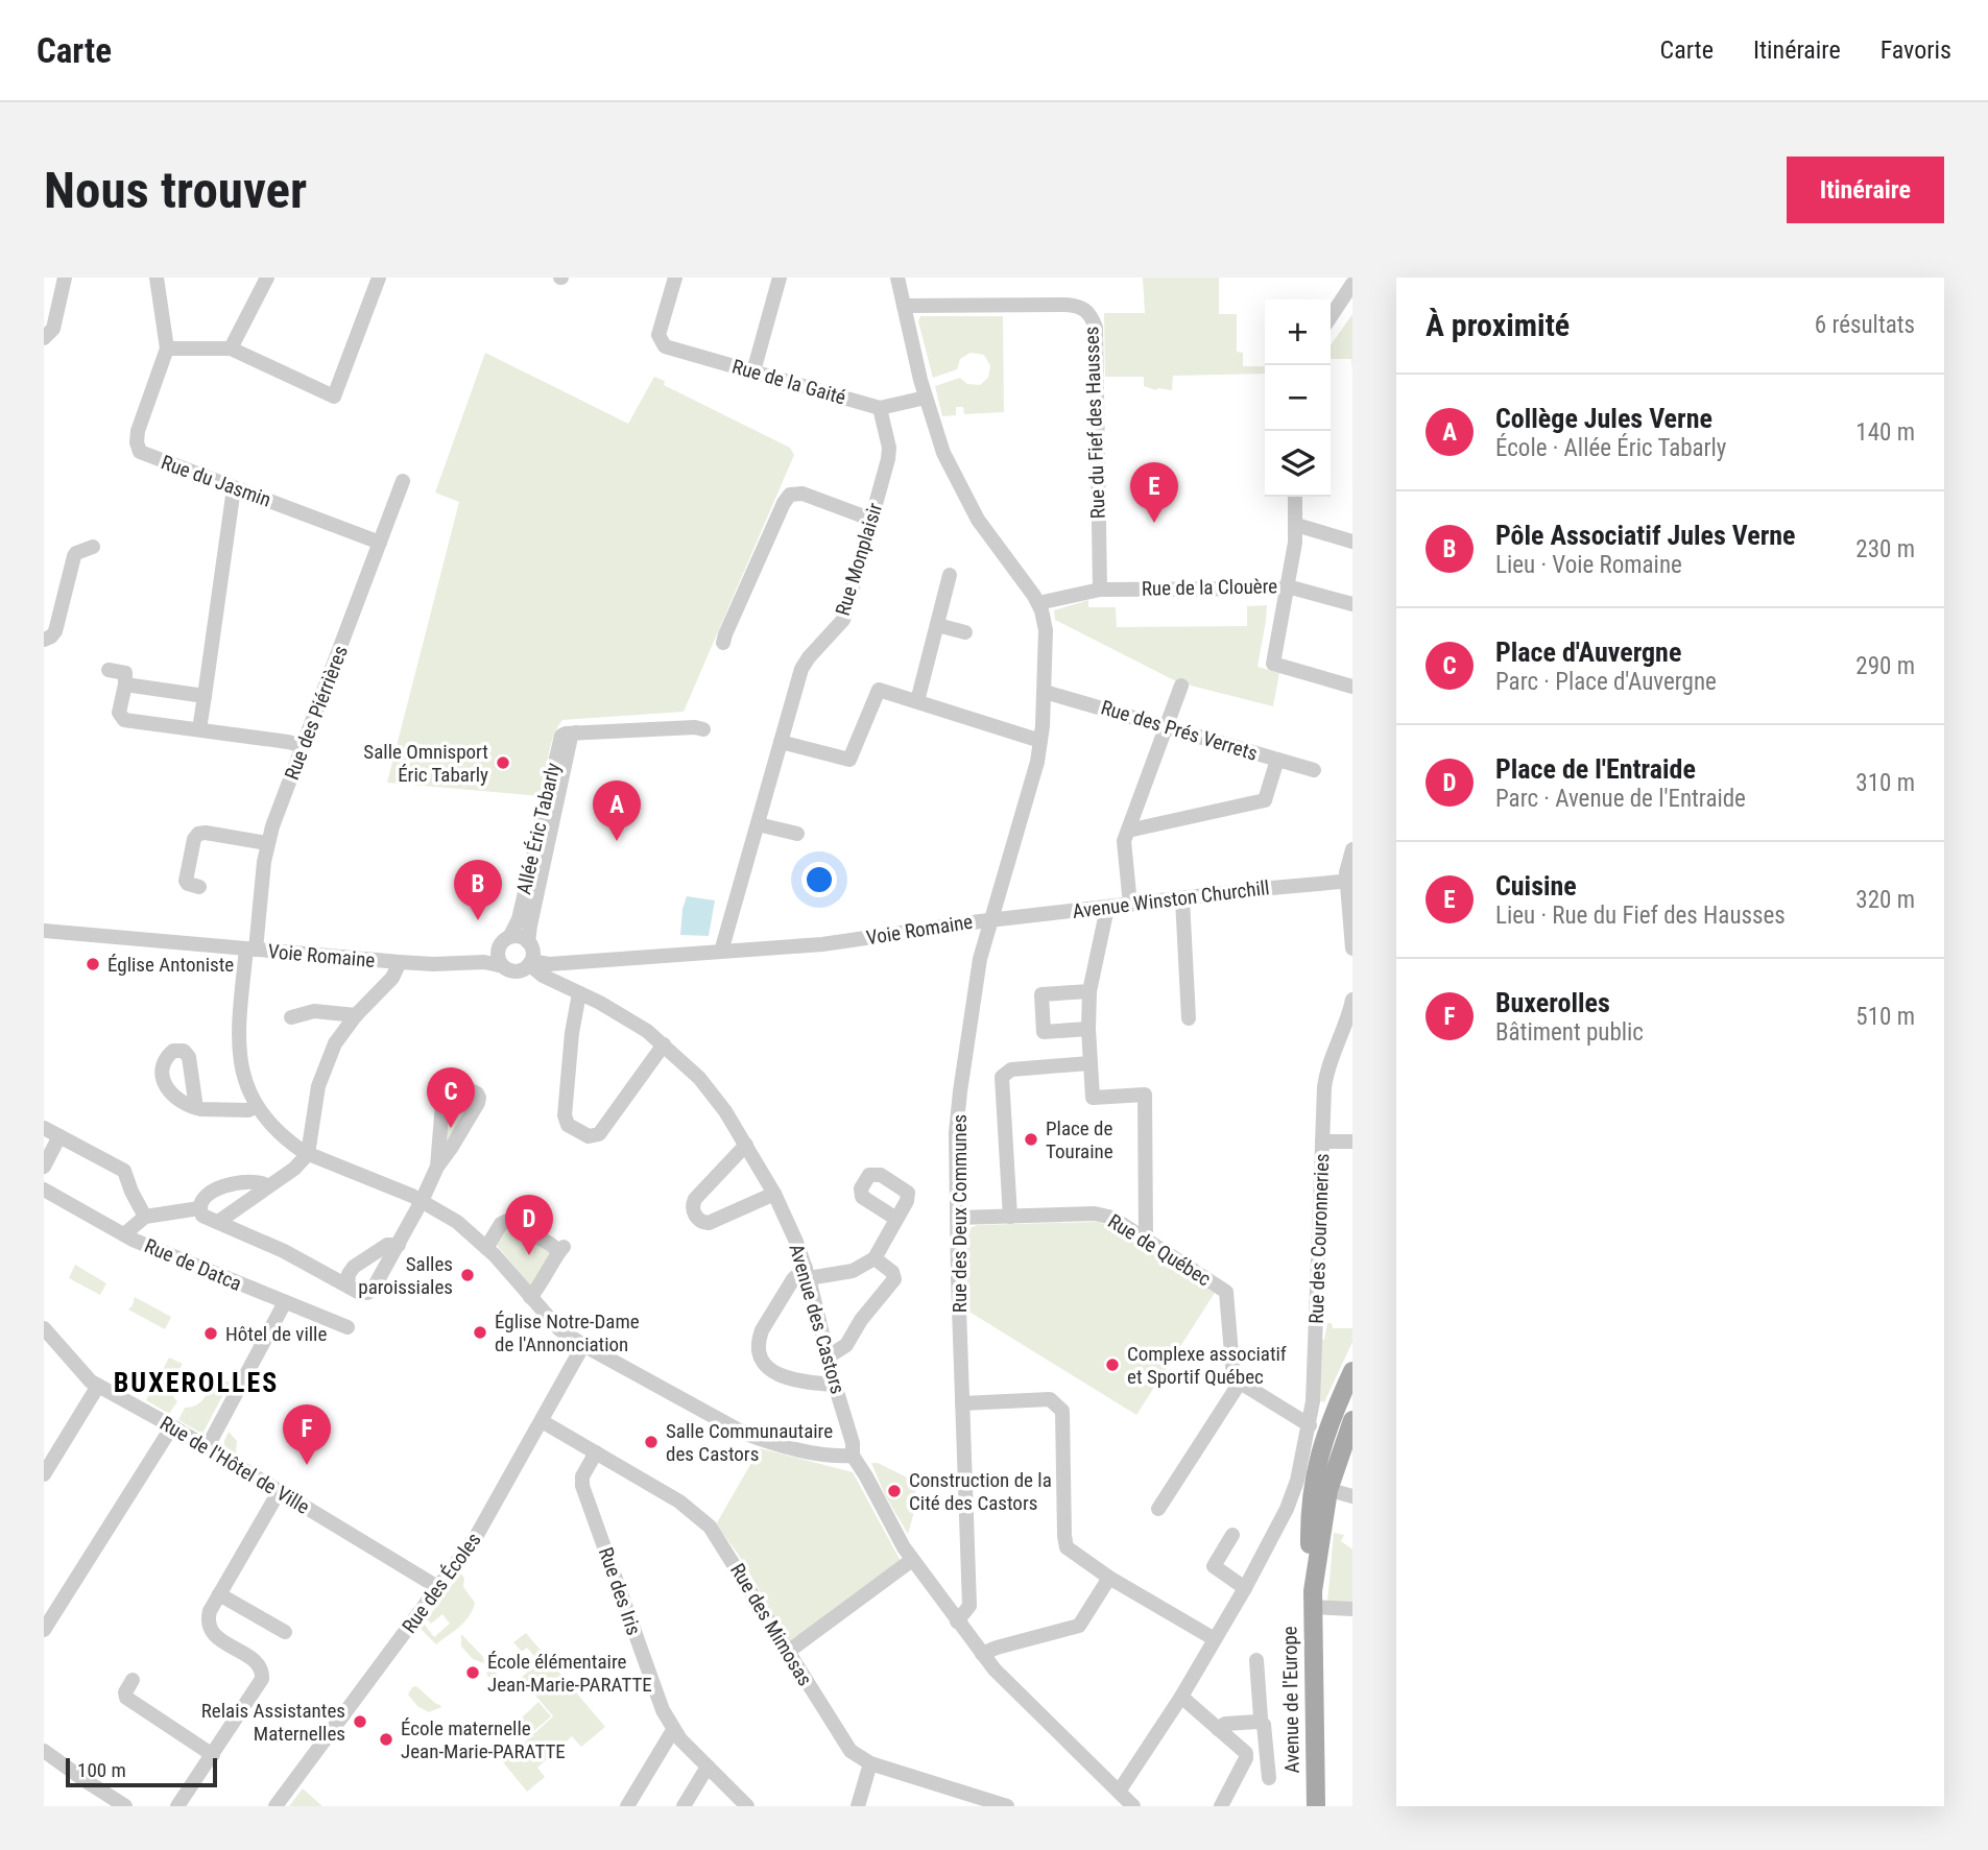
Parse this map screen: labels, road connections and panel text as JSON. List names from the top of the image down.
{
  "streets": {
    "main road": ["Avenue de l'Europe"],
    "street": [
      "Rue de la Gaité",
      "Rue du Fief des Hausses",
      "Rue du Jasmin",
      "Rue Monplaisir",
      "Rue de la Clouère",
      "Rue des Piérrières",
      "Rue des Prés Verrets",
      "Allée Éric Tabarly",
      "Avenue Winston Churchill",
      "Voie Romaine",
      "Rue des Deux Communes",
      "Rue des Couronneries",
      "Rue de Québec",
      "Rue de Datca",
      "Avenue des Castors",
      "Rue de l'Hôtel de Ville",
      "Rue des Écoles",
      "Rue des Iris",
      "Rue des Mimosas"
    ]
  },
  "crossings": [
    ["Rue de la Gaité", "Rue Monplaisir"],
    ["Rue de la Gaité", "Rue des Deux Communes"],
    ["Rue du Fief des Hausses", "Rue de la Clouère"],
    ["Rue du Fief des Hausses", "Rue des Deux Communes"],
    ["Rue du Jasmin", "Rue des Piérrières"],
    ["Rue Monplaisir", "Voie Romaine"],
    ["Rue de la Clouère", "Rue des Deux Communes"],
    ["Rue des Piérrières", "Voie Romaine"],
    ["Rue des Piérrières", "Avenue des Castors"],
    ["Rue des Piérrières", "Rue des Écoles"],
    ["Rue des Prés Verrets", "Rue des Deux Communes"],
    ["Allée Éric Tabarly", "Voie Romaine"],
    ["Allée Éric Tabarly", "Avenue des Castors"],
    ["Avenue Winston Churchill", "Voie Romaine"],
    ["Avenue Winston Churchill", "Rue des Deux Communes"],
    ["Voie Romaine", "Rue des Deux Communes"],
    ["Voie Romaine", "Avenue des Castors"],
    ["Rue des Deux Communes", "Rue de Québec"],
    ["Rue des Deux Communes", "Avenue des Castors"],
    ["Rue des Couronneries", "Avenue des Castors"],
    ["Rue des Couronneries", "Avenue de l'Europe"],
    ["Rue de l'Hôtel de Ville", "Rue des Écoles"],
    ["Rue des Écoles", "Rue des Mimosas"],
    ["Rue des Iris", "Rue des Mimosas"]
  ],
  "districts": ["BUXEROLLES"],
  "places": [
    "Salle Omnisport Éric Tabarly",
    "Église Antoniste",
    "Place de Touraine",
    "Salles paroissiales",
    "Église Notre-Dame de l'Annonciation",
    "Hôtel de ville",
    "Complexe associatif et Sportif Québec",
    "Salle Communautaire des Castors",
    "Construction de la Cité des Castors",
    "École élémentaire Jean-Marie-PARATTE",
    "Relais Assistantes Maternelles",
    "École maternelle Jean-Marie-PARATTE"
  ],
  "scale_bar": "100 m",
  "page": {
    "header": "Carte",
    "nav": ["Carte", "Itinéraire", "Favoris"],
    "buttons": "Itinéraire",
    "title": "Nous trouver",
    "heading": ["À proximité", "6 résultats"],
    "map_buttons": ["+", "−"],
    "list": [
      {
        "mark": "A",
        "name": "Collège Jules Verne",
        "note": "École · Allée Éric Tabarly",
        "value": "140 m"
      },
      {
        "mark": "B",
        "name": "Pôle Associatif Jules Verne",
        "note": "Lieu · Voie Romaine",
        "value": "230 m"
      },
      {
        "mark": "C",
        "name": "Place d'Auvergne",
        "note": "Parc · Place d'Auvergne",
        "value": "290 m"
      },
      {
        "mark": "D",
        "name": "Place de l'Entraide",
        "note": "Parc · Avenue de l'Entraide",
        "value": "310 m"
      },
      {
        "mark": "E",
        "name": "Cuisine",
        "note": "Lieu · Rue du Fief des Hausses",
        "value": "320 m"
      },
      {
        "mark": "F",
        "name": "Buxerolles",
        "note": "Bâtiment public",
        "value": "510 m"
      }
    ],
    "pins": [
      "E",
      "A",
      "B",
      "C",
      "D",
      "F"
    ],
    "scale": "100 m"
  }
}
